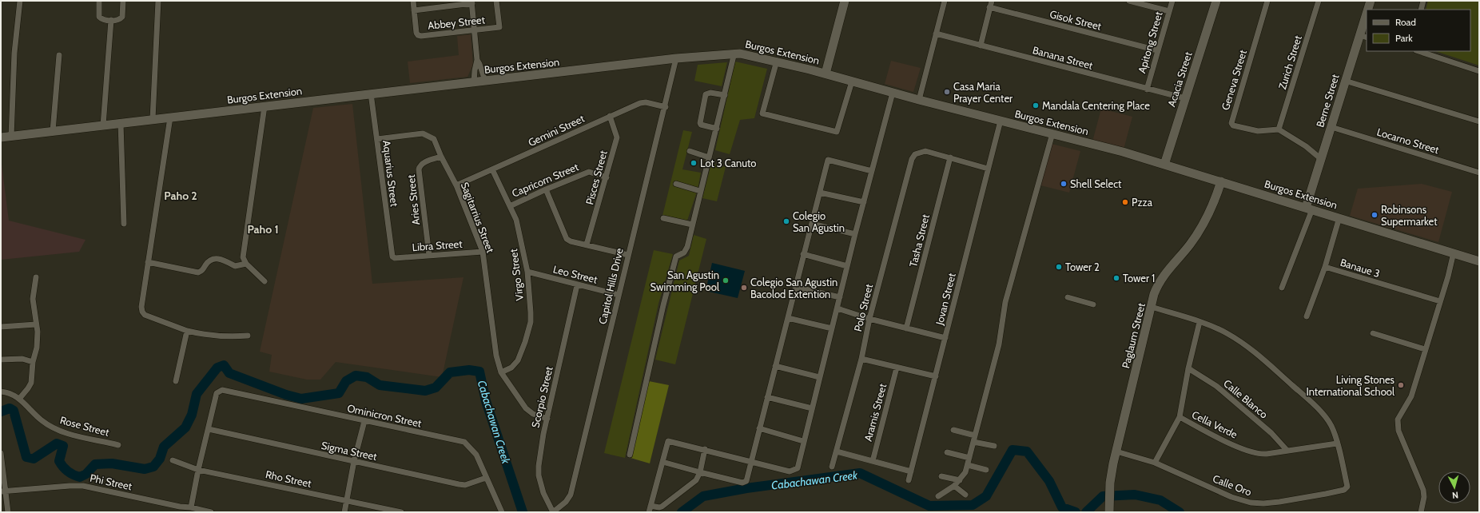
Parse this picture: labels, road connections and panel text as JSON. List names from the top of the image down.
{
  "streets": {
    "main road": [
      "Burgos Extension",
      "Acacia Street",
      "Berne Street",
      "Paglaum Street"
    ],
    "street": [
      "Gisok Street",
      "Abbey Street",
      "Apitong Street",
      "Banana Street",
      "Zurich Street",
      "Geneva Street",
      "Gemini Street",
      "Locarno Street",
      "Aquarius Street",
      "Pisces Street",
      "Capricorn Street",
      "Aries Street",
      "Sagitarrius Street",
      "Tasha Street",
      "Libra Street",
      "Banaue 3",
      "Leo Street",
      "Virgo Street",
      "Capitol Hills Drive",
      "Jovan Street",
      "Polo Street",
      "Scorpio Street",
      "Calle Blanco",
      "Aramis Street",
      "Ominicron Street",
      "Cella Verde",
      "Rose Street",
      "Sigma Street",
      "Rho Street",
      "Phi Street",
      "Calle Oro"
    ]
  },
  "crossings": [
    ["Gisok Street", "Apitong Street"],
    ["Apitong Street", "Banana Street"],
    ["Burgos Extension", "Acacia Street"],
    ["Burgos Extension", "Berne Street"],
    ["Burgos Extension", "Aquarius Street"],
    ["Burgos Extension", "Capitol Hills Drive"],
    ["Burgos Extension", "Jovan Street"],
    ["Burgos Extension", "Paglaum Street"],
    ["Banana Street", "Acacia Street"],
    ["Zurich Street", "Geneva Street"],
    ["Berne Street", "Locarno Street"],
    ["Gemini Street", "Pisces Street"],
    ["Gemini Street", "Sagitarrius Street"],
    ["Gemini Street", "Virgo Street"],
    ["Gemini Street", "Capitol Hills Drive"],
    ["Aquarius Street", "Sagitarrius Street"],
    ["Aquarius Street", "Libra Street"],
    ["Pisces Street", "Capricorn Street"],
    ["Capricorn Street", "Virgo Street"],
    ["Aries Street", "Sagitarrius Street"],
    ["Aries Street", "Libra Street"],
    ["Sagitarrius Street", "Libra Street"],
    ["Sagitarrius Street", "Virgo Street"],
    ["Sagitarrius Street", "Scorpio Street"],
    ["Tasha Street", "Polo Street"],
    ["Leo Street", "Virgo Street"],
    ["Leo Street", "Capitol Hills Drive"],
    ["Leo Street", "Scorpio Street"],
    ["Capitol Hills Drive", "Scorpio Street"],
    ["Paglaum Street", "Calle Oro"],
    ["Calle Blanco", "Cella Verde"],
    ["Ominicron Street", "Sigma Street"],
    ["Cella Verde", "Calle Oro"]
  ],
  "districts": ["Paho 2", "Paho 1"],
  "water": ["Cabachawan Creek"],
  "places": [
    "Casa Maria Prayer Center",
    "Mandala Centering Place",
    "Lot 3 Canuto",
    "Shell Select",
    "Pzza",
    "Robinsons Supermarket",
    "Colegio San Agustin",
    "Tower 2",
    "Tower 1",
    "San Agustin Swimming Pool",
    "Colegio San Agustin Bacolod Extention",
    "Living Stones International School"
  ],
  "legend": ["Road", "Park"],
  "north": "bottom"
}
